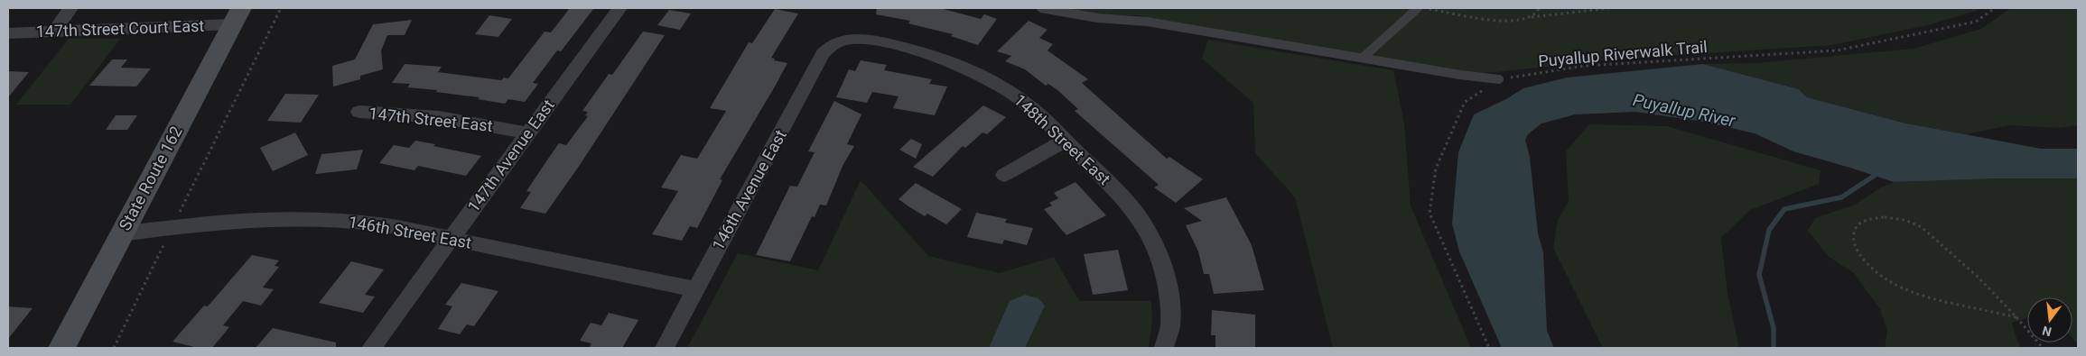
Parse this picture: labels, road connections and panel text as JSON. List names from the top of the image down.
{
  "streets": {
    "main road": ["State Route 162"],
    "street": [
      "147th Street Court East",
      "147th Street East",
      "148th Street East",
      "147th Avenue East",
      "146th Avenue East",
      "146th Street East"
    ],
    "path": ["Puyallup Riverwalk Trail"]
  },
  "crossings": [
    ["147th Street Court East", "State Route 162"],
    ["147th Street East", "147th Avenue East"],
    ["148th Street East", "146th Avenue East"],
    ["147th Avenue East", "146th Street East"],
    ["State Route 162", "146th Street East"],
    ["146th Avenue East", "146th Street East"]
  ],
  "water": ["Puyallup River"],
  "north": "bottom"
}
